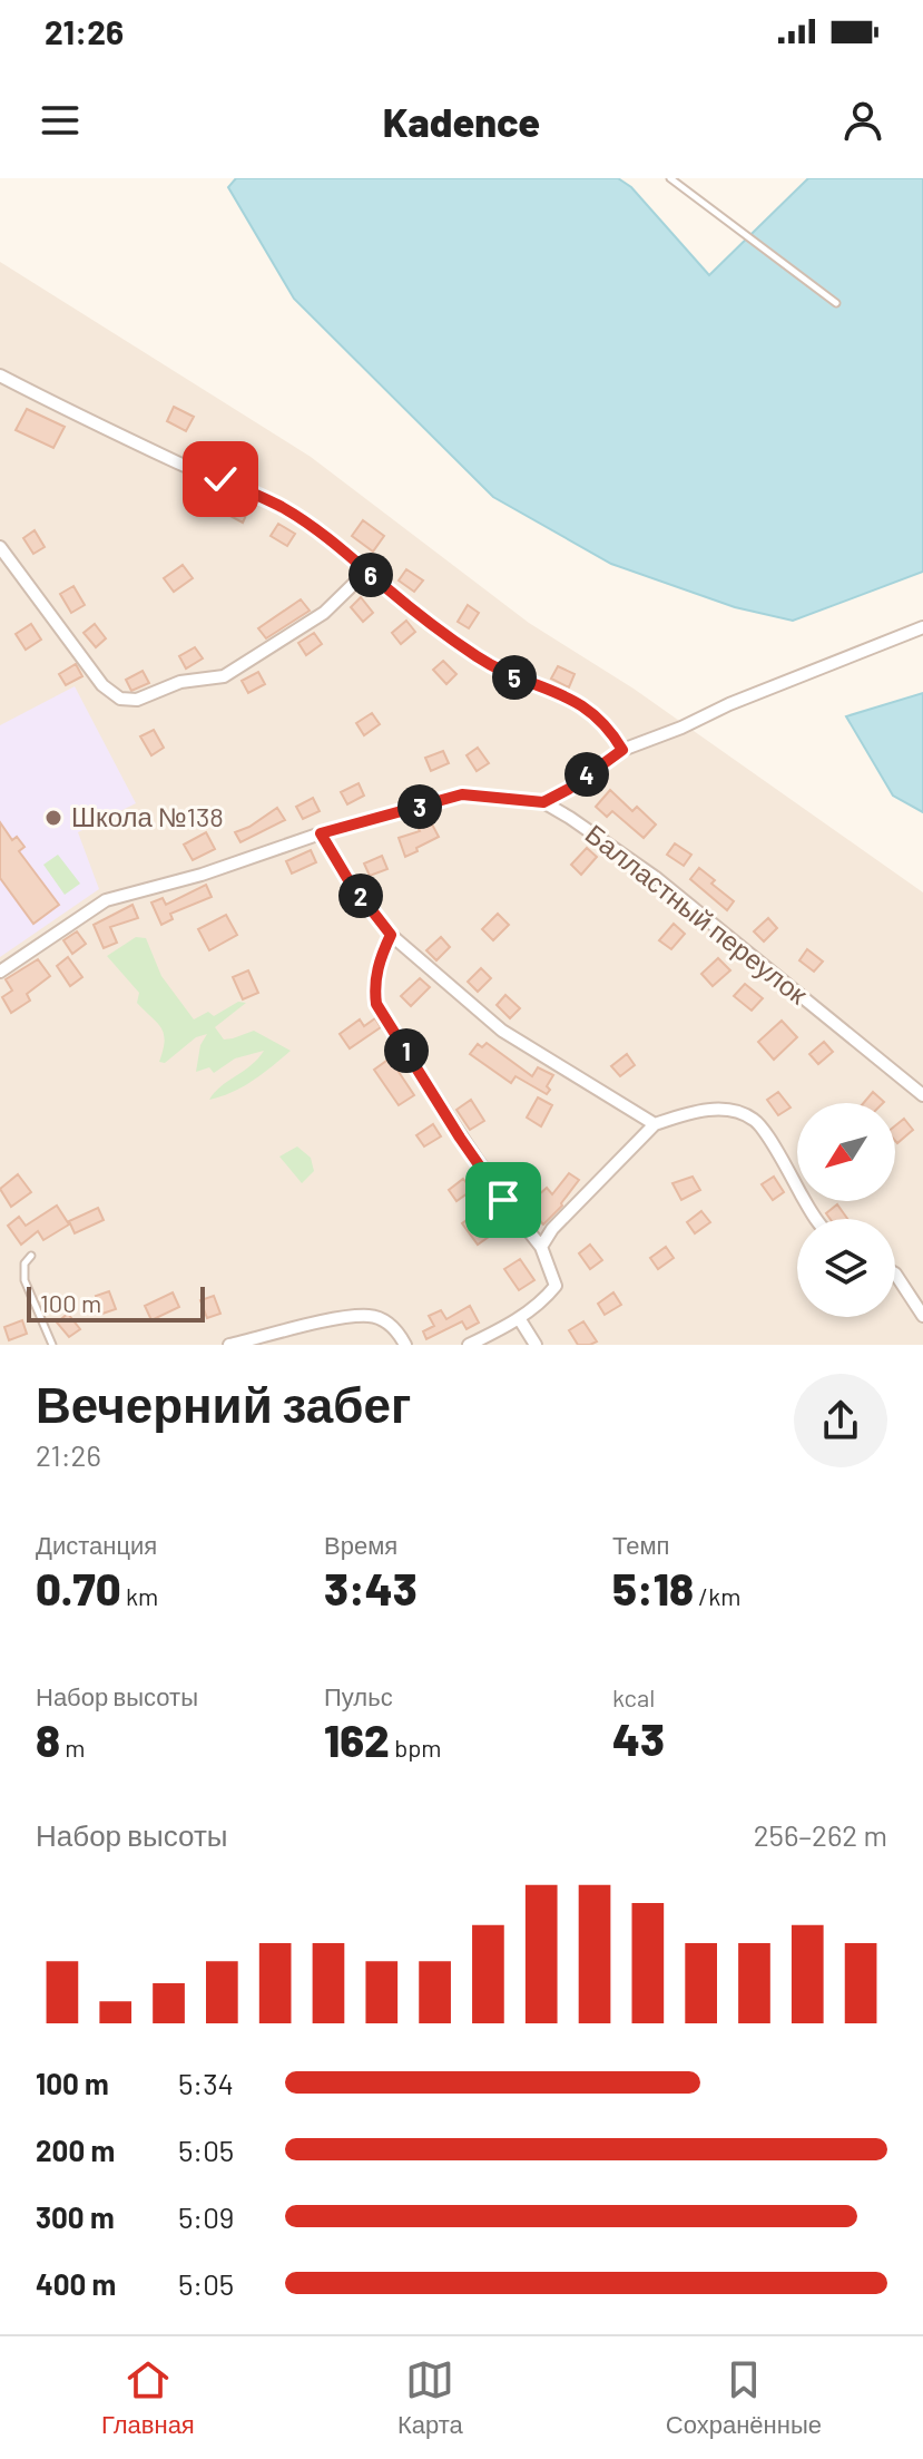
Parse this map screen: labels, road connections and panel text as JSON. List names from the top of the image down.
{
  "streets": {
    "street": ["Балластный переулок"]
  },
  "places": ["Школа №138"],
  "scale_bar": "100 m",
  "north": "bottom left",
  "page": {
    "status": "21:26",
    "header": "Kadence",
    "pins": [
      "6",
      "5",
      "4",
      "3",
      "2",
      "1"
    ],
    "scale": "100 m",
    "heading": ["Вечерний забег", "21:26"],
    "stats": [
      ["Дистанция", "0.70 km"],
      ["Время", "3:43"],
      ["Темп", "5:18 /km"],
      ["Набор высоты", "8 m"],
      ["Пульс", "162 bpm"],
      ["kcal", "43"]
    ],
    "chart": ["Набор высоты", "256–262 m"],
    "list": [
      {
        "name": "100 m",
        "note": "5:34"
      },
      {
        "name": "200 m",
        "note": "5:05"
      },
      {
        "name": "300 m",
        "note": "5:09"
      },
      {
        "name": "400 m",
        "note": "5:05"
      }
    ],
    "tabs": ["Главная", "Карта", "Сохранённые"]
  }
}
